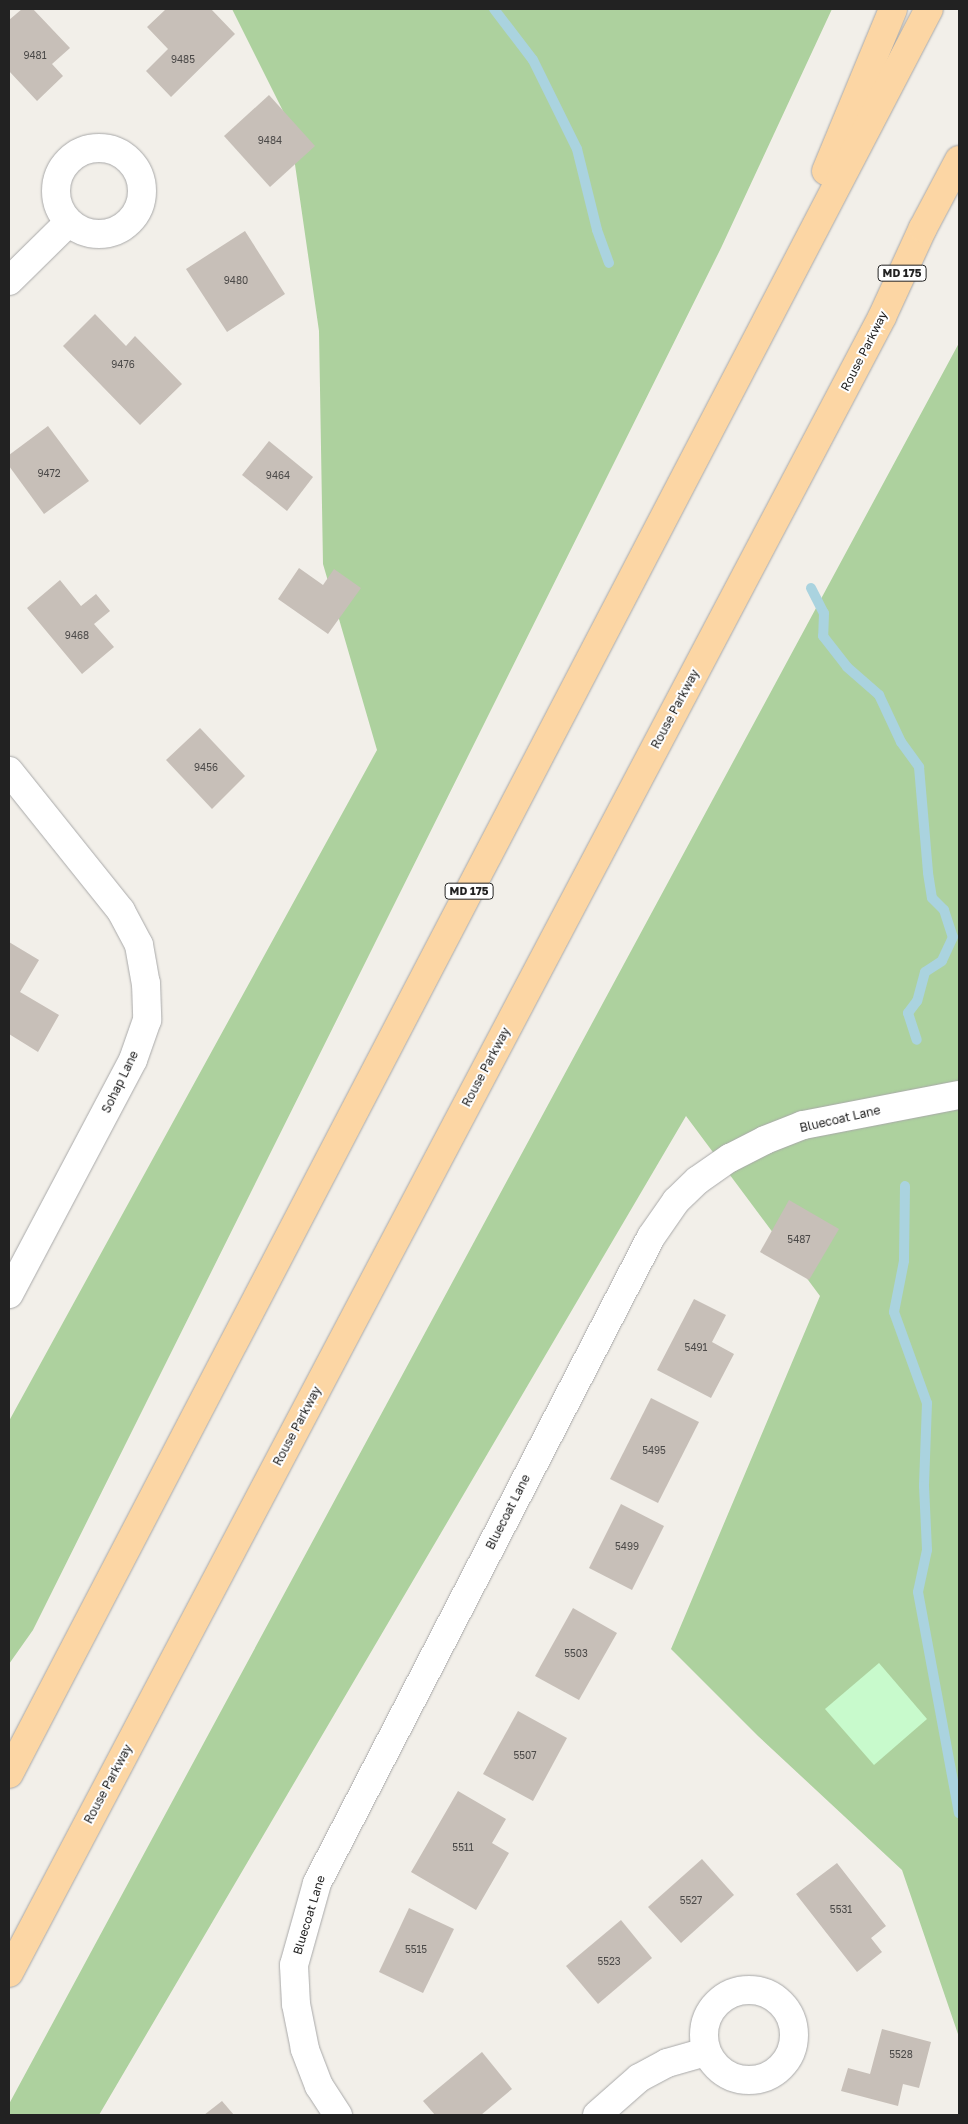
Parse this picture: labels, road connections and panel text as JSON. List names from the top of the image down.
{
  "streets": {
    "main road": ["MD 175", "Rouse Parkway"],
    "street": ["Sohap Lane", "Bluecoat Lane"]
  },
  "house_numbers": [
    "9481",
    "9485",
    "9484",
    "9480",
    "9476",
    "9472",
    "9464",
    "9468",
    "9456",
    "5487",
    "5491",
    "5495",
    "5499",
    "5503",
    "5507",
    "5511",
    "5527",
    "5531",
    "5515",
    "5523",
    "5528"
  ]
}
